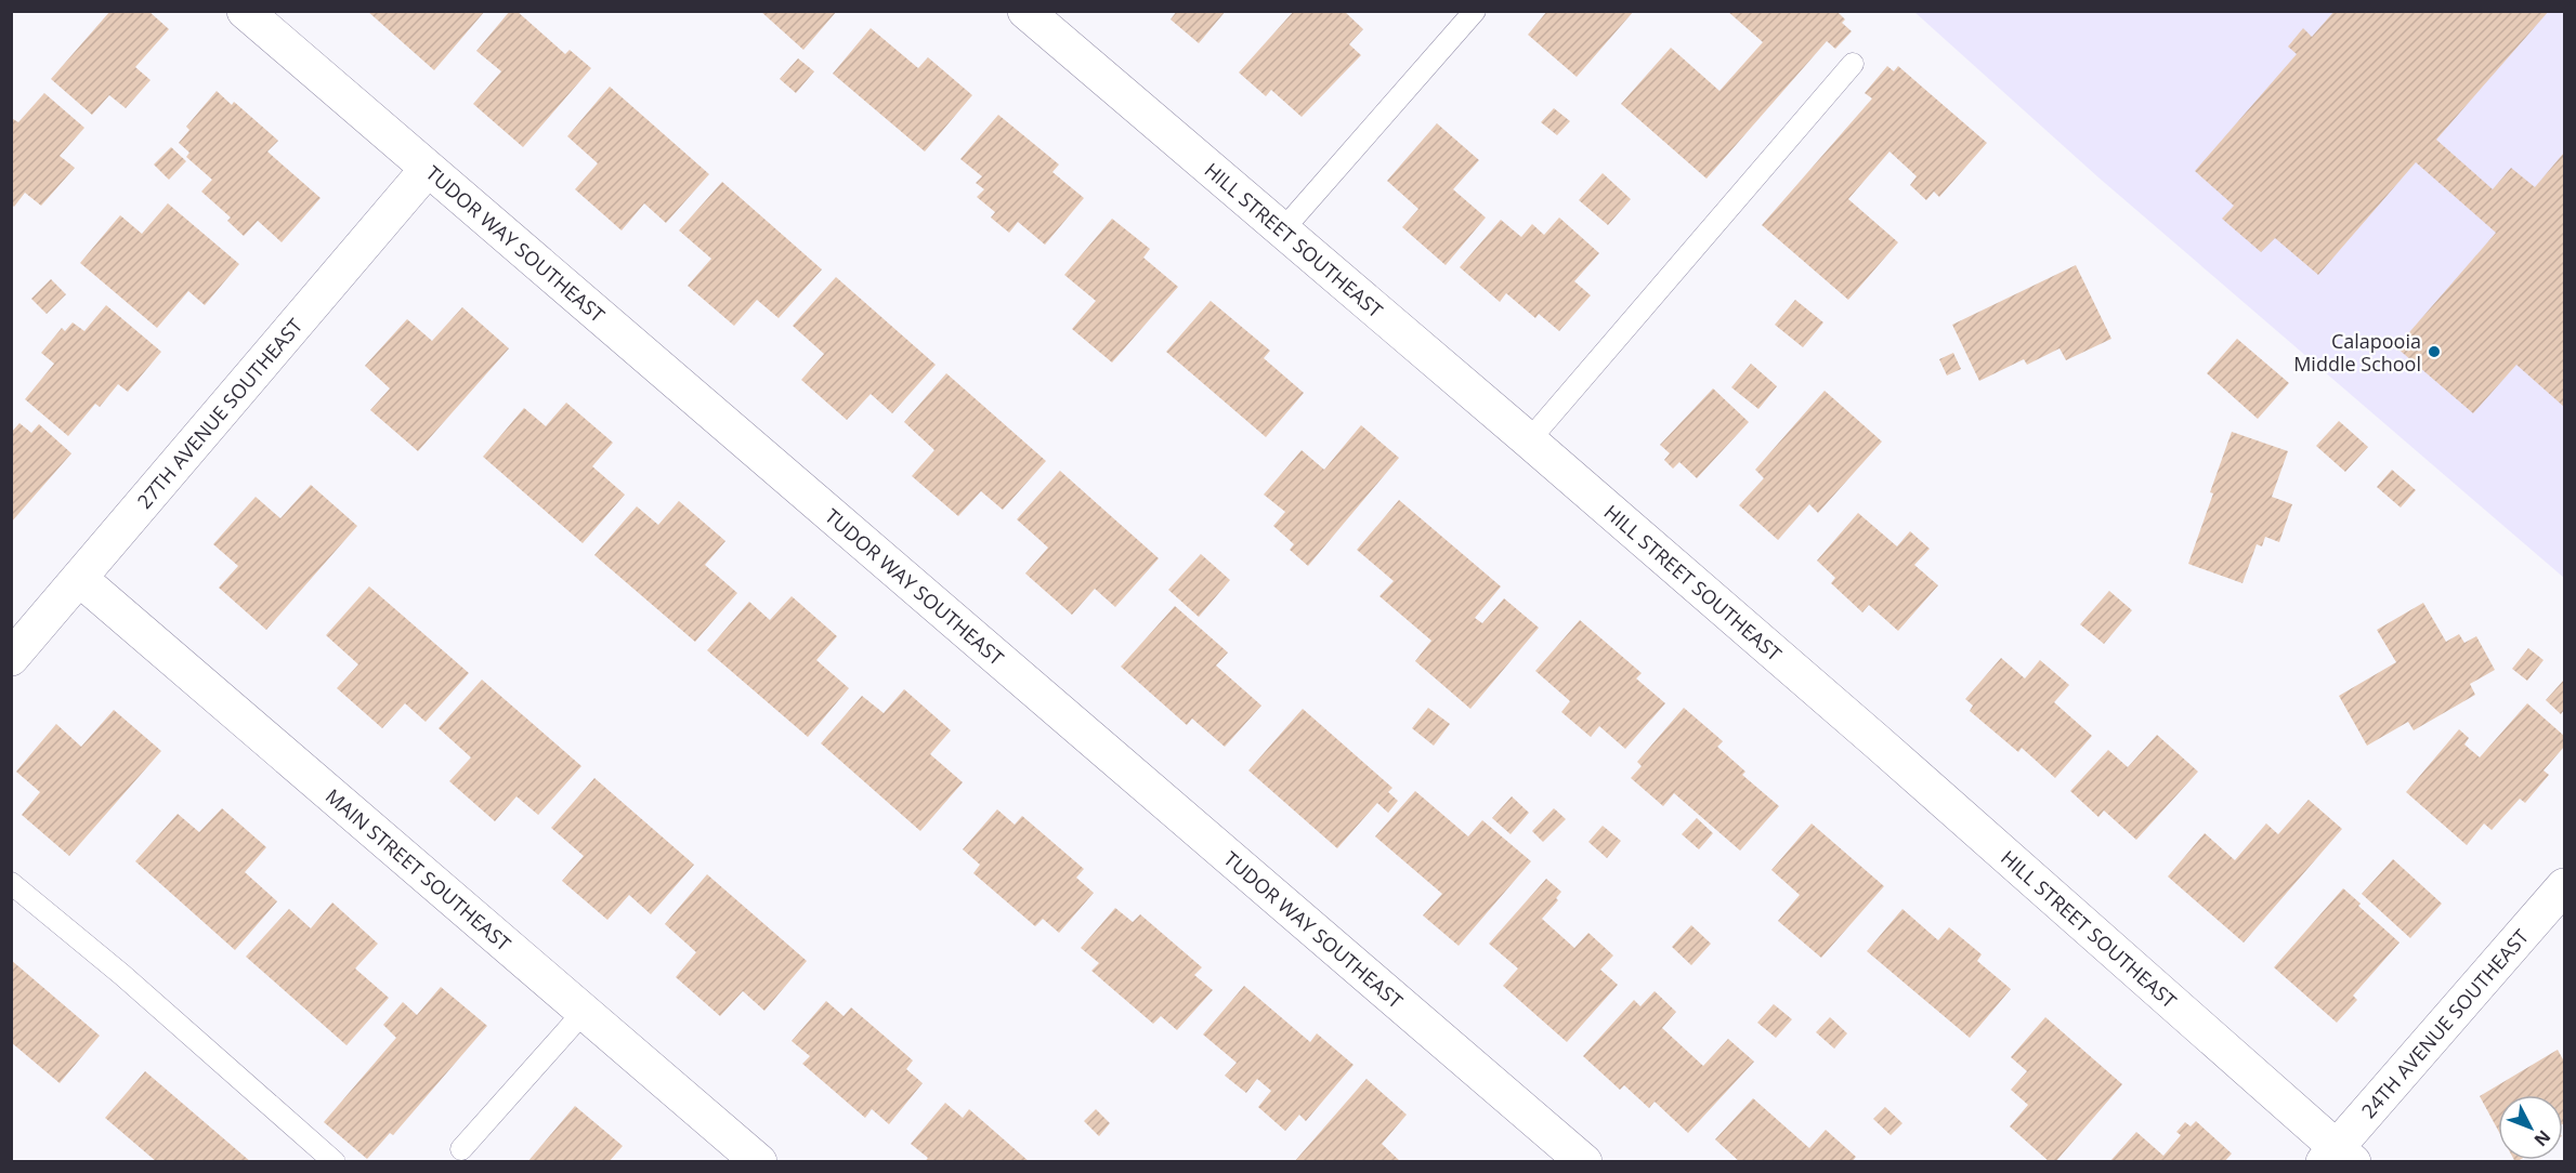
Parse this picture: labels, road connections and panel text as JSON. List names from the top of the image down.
{
  "streets": {
    "street": [
      "HILL STREET SOUTHEAST",
      "TUDOR WAY SOUTHEAST",
      "27TH AVENUE SOUTHEAST",
      "MAIN STREET SOUTHEAST",
      "24TH AVENUE SOUTHEAST"
    ]
  },
  "crossings": [
    ["HILL STREET SOUTHEAST", "24TH AVENUE SOUTHEAST"],
    ["TUDOR WAY SOUTHEAST", "27TH AVENUE SOUTHEAST"],
    ["27TH AVENUE SOUTHEAST", "MAIN STREET SOUTHEAST"]
  ],
  "places": ["Calapooia Middle School"],
  "north": "bottom right"
}
